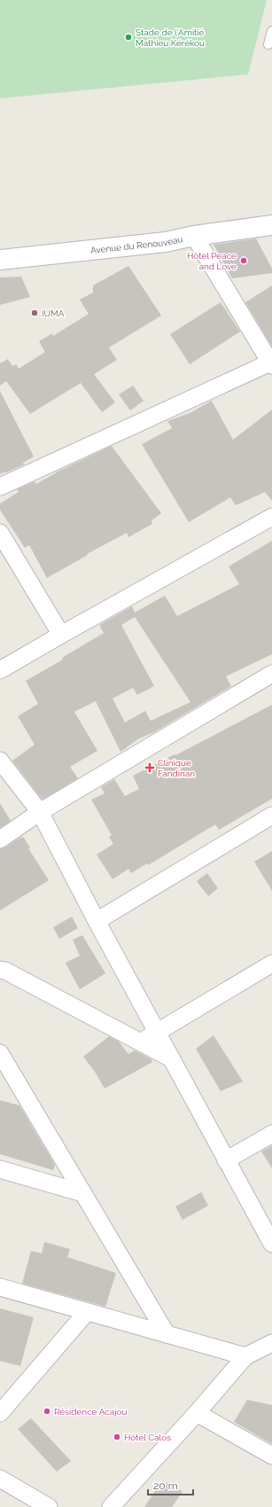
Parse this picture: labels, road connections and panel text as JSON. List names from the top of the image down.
{
  "streets": {
    "main road": ["Avenue du Renouveau"]
  },
  "places": {
    "other": [
      "Stade de l'Amitié Mathieu Kérékou",
      "Hôtel Peace and Love",
      "IUMA",
      "Résidence Acajou",
      "Hôtel Calos"
    ],
    "health": ["Clinique Fandinan"]
  },
  "scale_bar": "20 m"
}
